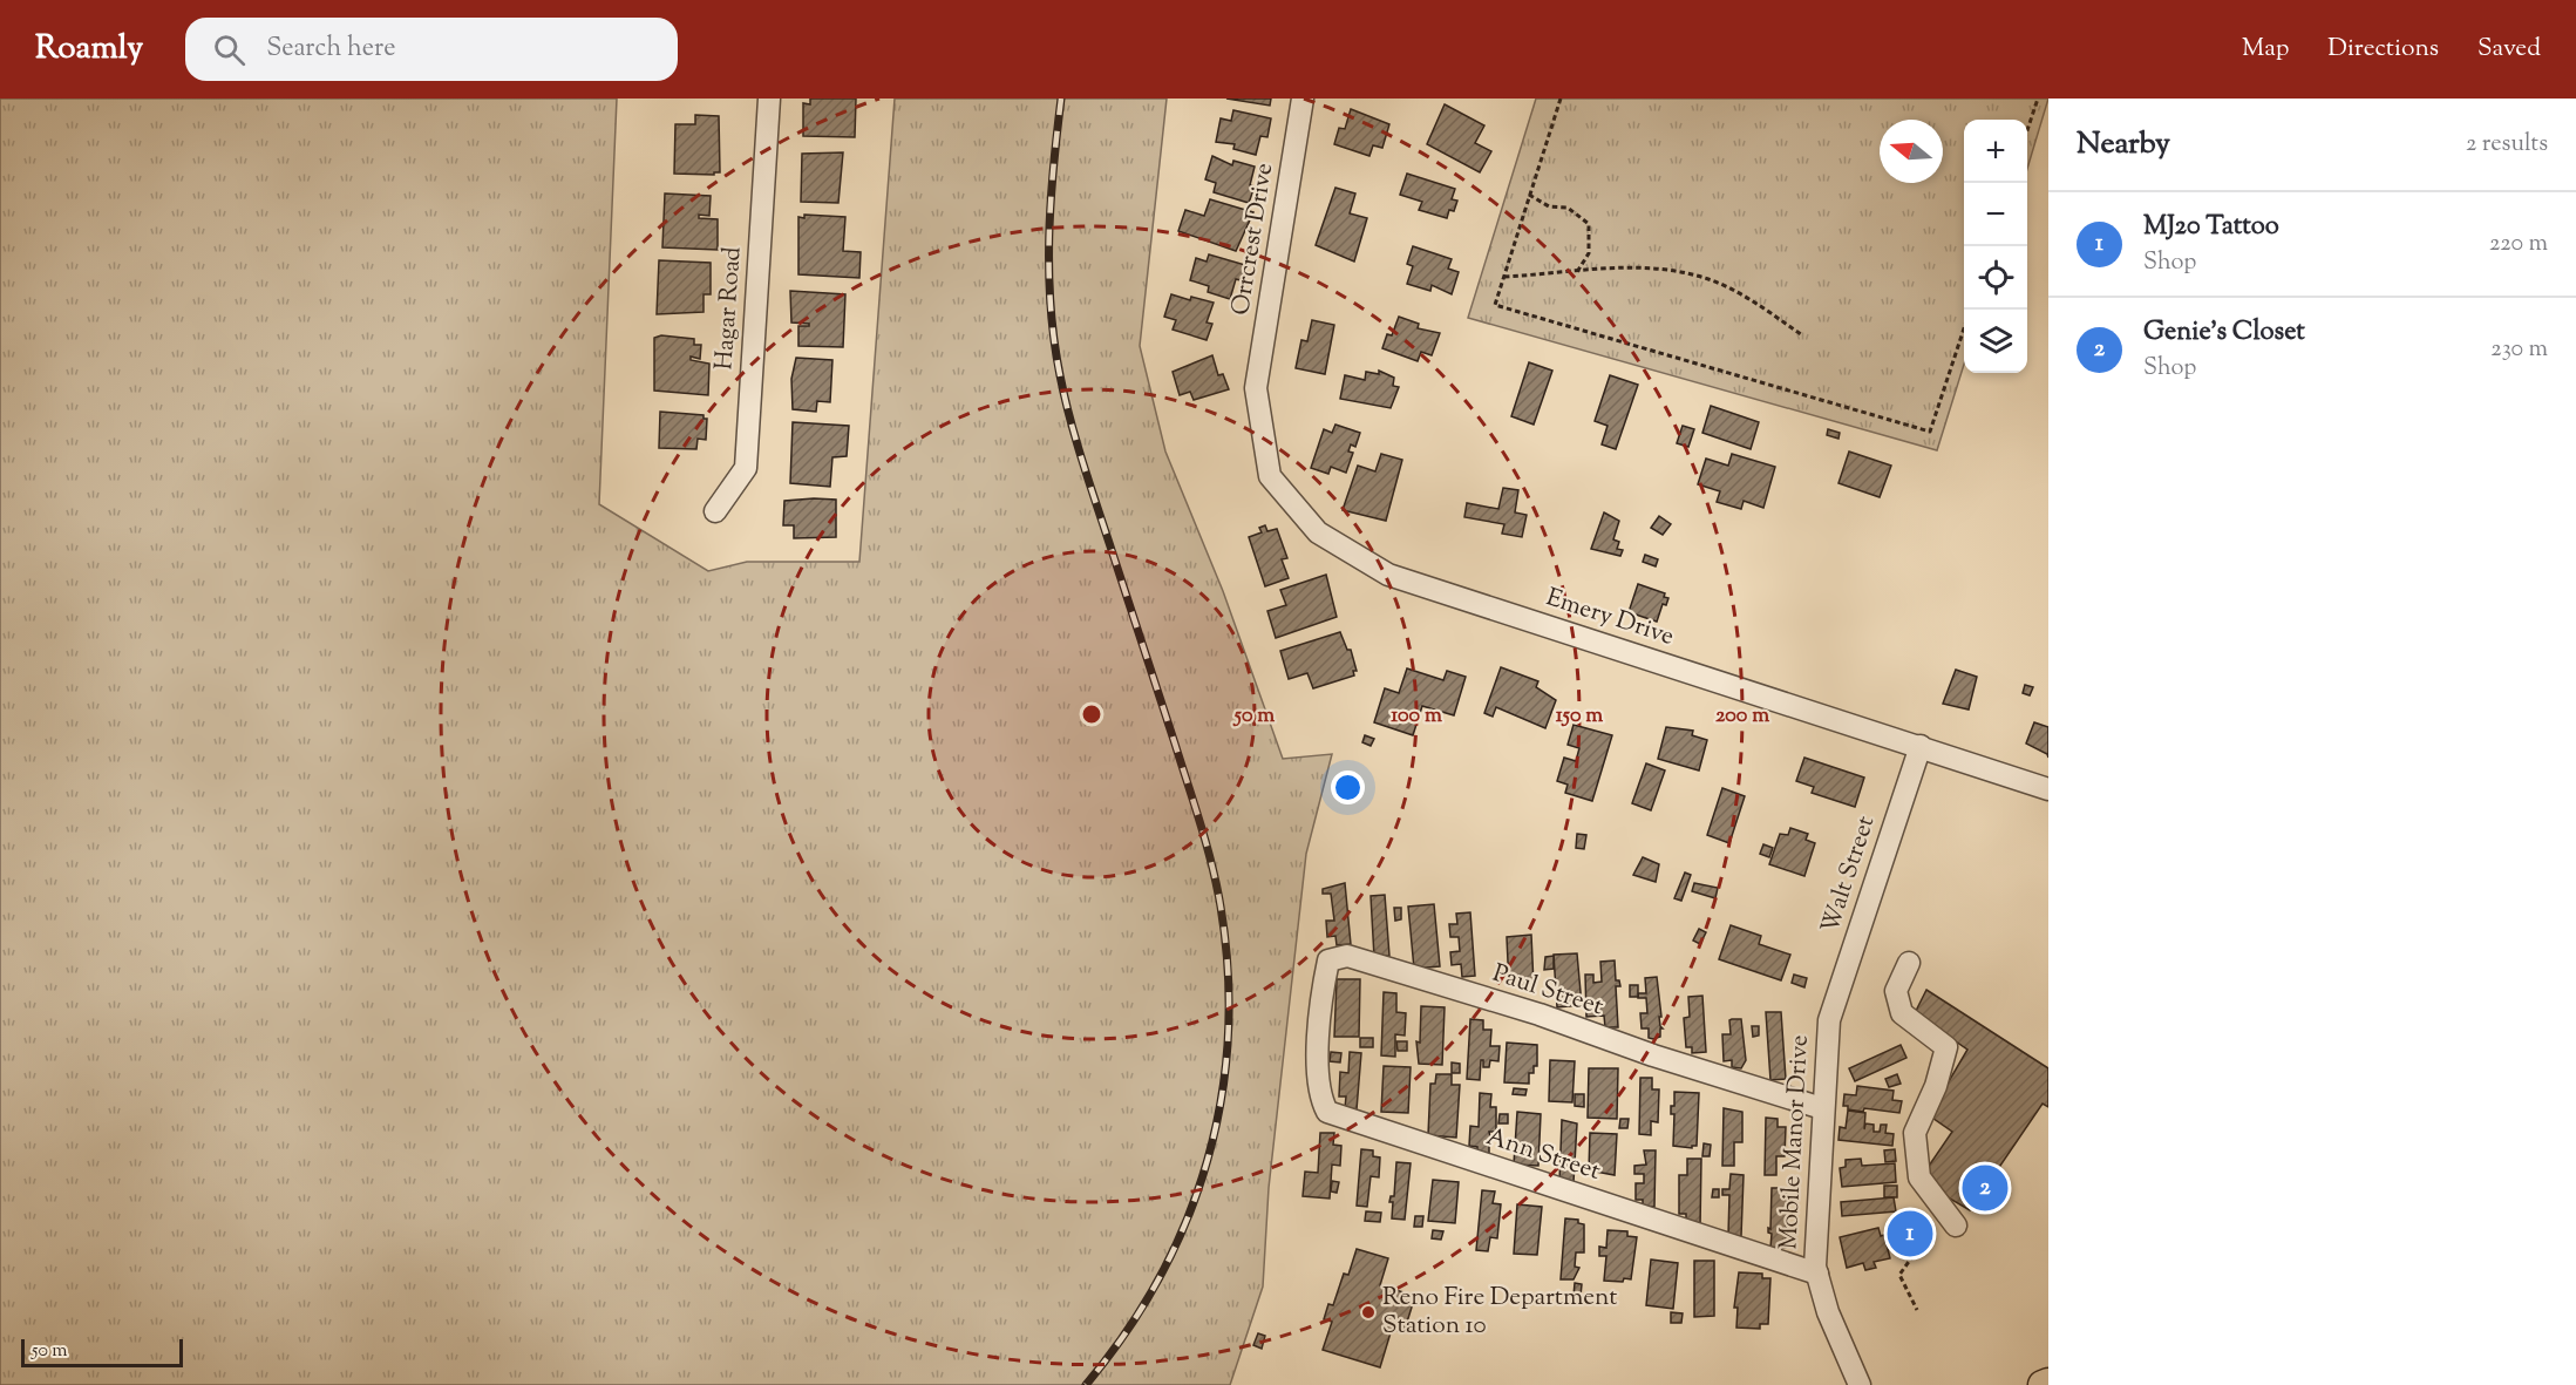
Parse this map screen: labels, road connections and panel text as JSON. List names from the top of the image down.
{
  "streets": {
    "street": [
      "Orrcrest Drive",
      "Hagar Road",
      "Emery Drive",
      "Walt Street",
      "Paul Street",
      "Mobile Manor Drive",
      "Ann Street"
    ]
  },
  "crossings": [
    ["Orrcrest Drive", "Emery Drive"],
    ["Emery Drive", "Walt Street"],
    ["Walt Street", "Mobile Manor Drive"],
    ["Paul Street", "Mobile Manor Drive"],
    ["Paul Street", "Ann Street"],
    ["Mobile Manor Drive", "Ann Street"]
  ],
  "places": ["Reno Fire Department Station 10"],
  "scale_bar": "50 m",
  "north": "left",
  "page": {
    "header": "Roamly",
    "search": "Search here",
    "nav": ["Map", "Directions", "Saved"],
    "heading": ["Nearby", "2 results"],
    "map_buttons": ["+", "−"],
    "list": [
      {
        "mark": "1",
        "name": "MJ20 Tattoo",
        "note": "Shop",
        "value": "220 m"
      },
      {
        "mark": "2",
        "name": "Genie's Closet",
        "note": "Shop",
        "value": "230 m"
      }
    ],
    "pins": ["2", "1"],
    "scale": "50 m"
  },
  "rings": [
    "50 m",
    "100 m",
    "150 m",
    "200 m"
  ]
}
